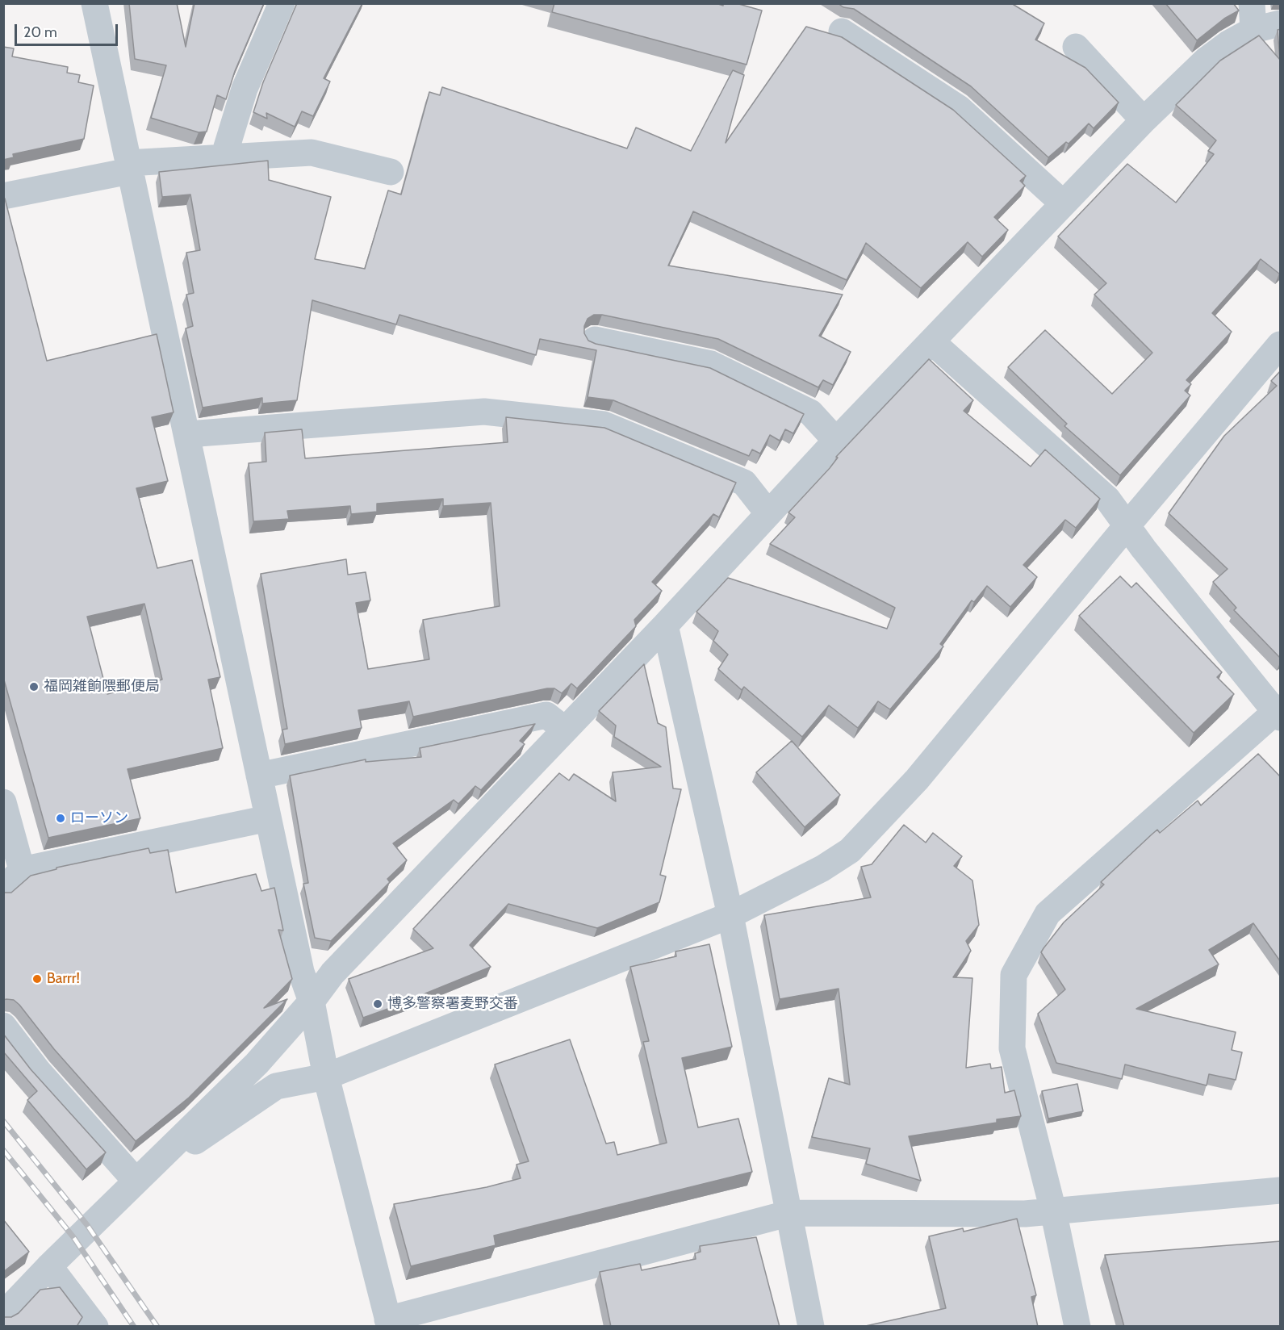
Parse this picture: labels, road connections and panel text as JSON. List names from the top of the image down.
{
  "places": [
    "福岡雑餉隈郵便局",
    "ローソン",
    "Barrr!",
    "博多警察署麦野交番"
  ],
  "scale_bar": "20 m"
}
